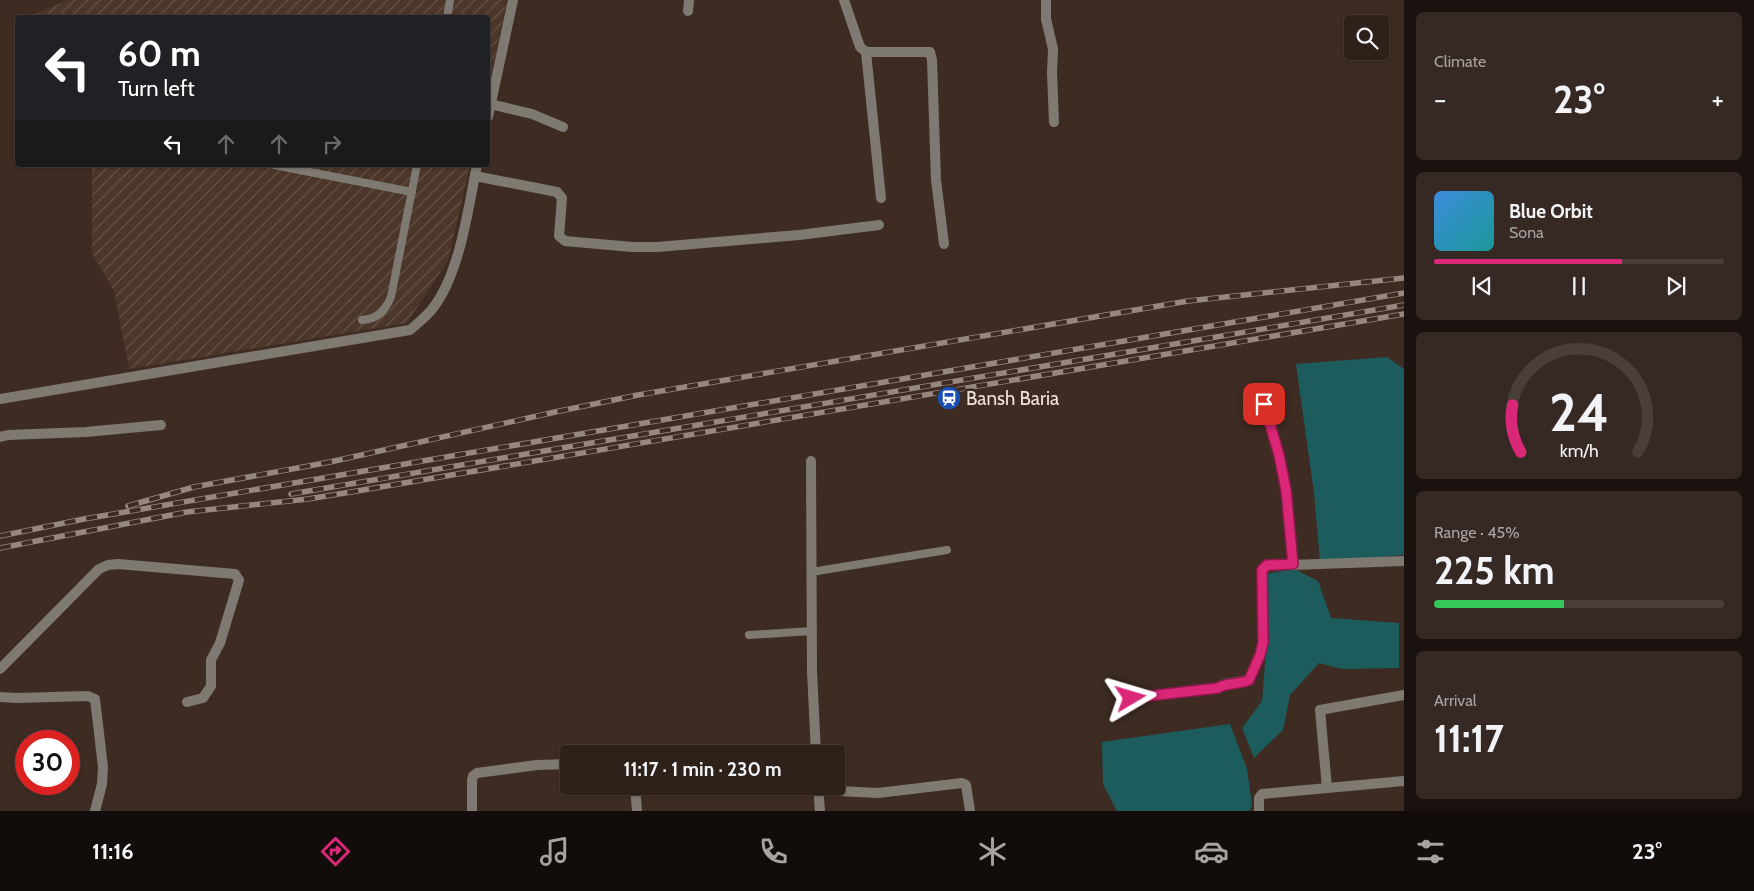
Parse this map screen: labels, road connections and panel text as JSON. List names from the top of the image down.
{
  "places": {
    "station": ["Bansh Baria"]
  },
  "page": {
    "tile": [
      "Climate",
      ["Range · 45%", "225 km"],
      ["Arrival", "11:17"]
    ],
    "turn": ["60 m", "Turn left"],
    "heat": ["−", "23°", "+"],
    "song": ["Blue Orbit", "Sona"],
    "limit": "30",
    "trip": "11:17 · 1 min · 230 m",
    "tabs": ["11:16", "23°"],
    "gauge": ["24", "km/h"]
  }
}
